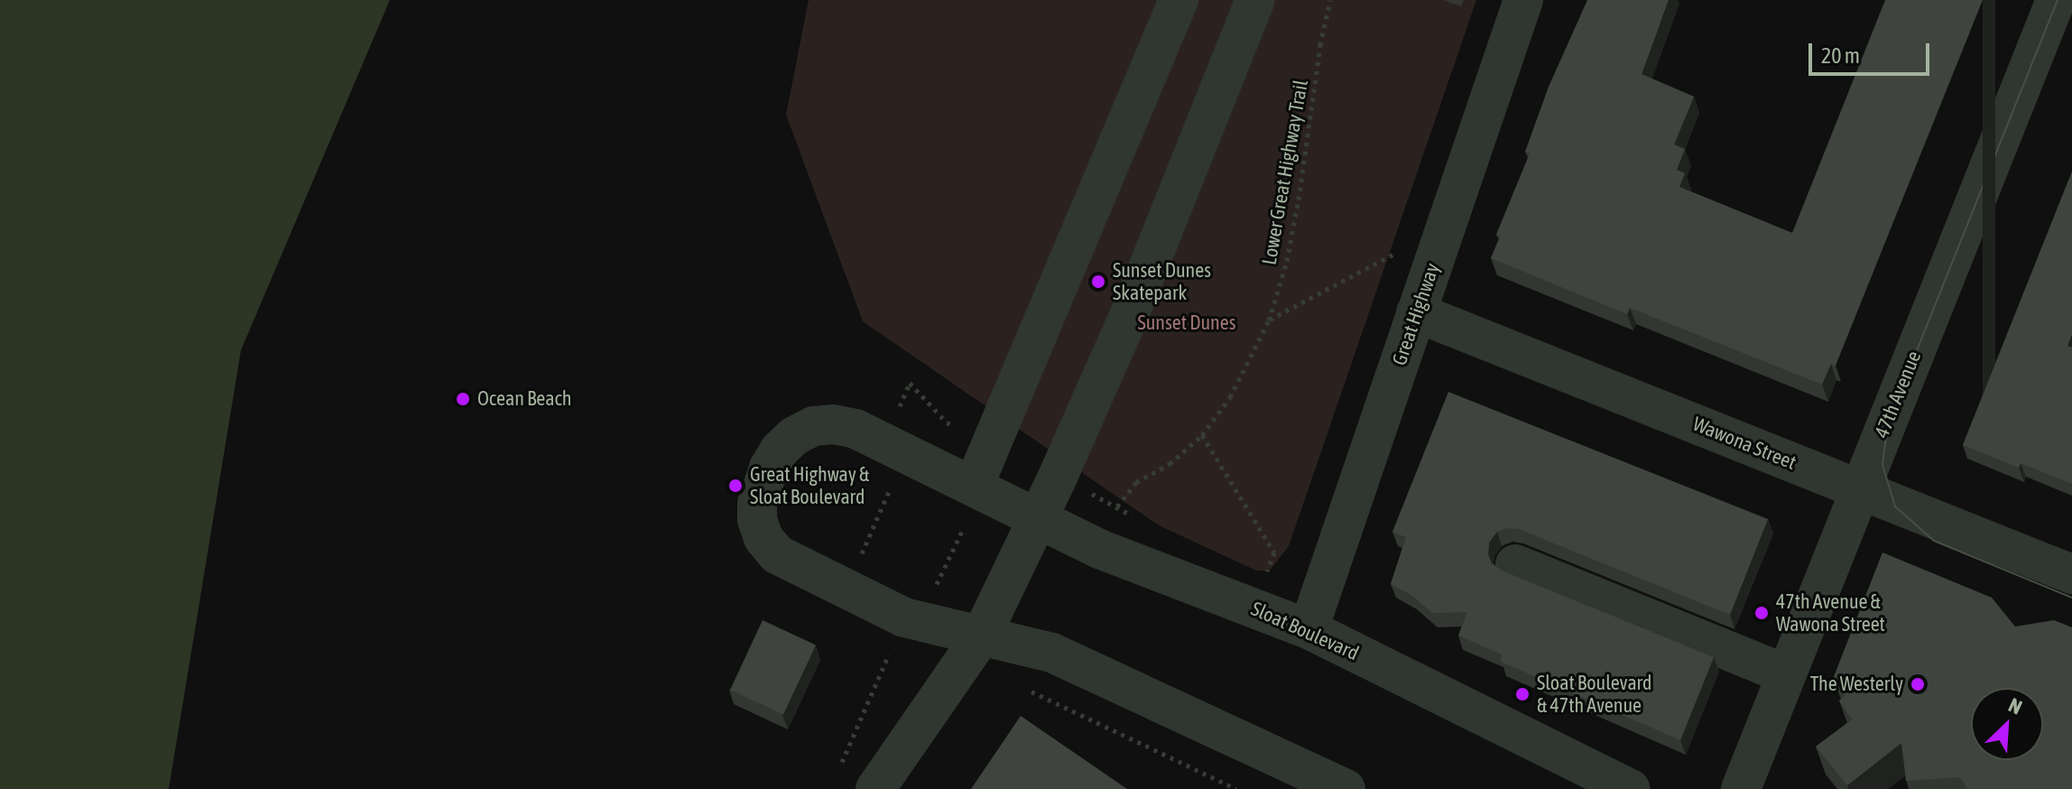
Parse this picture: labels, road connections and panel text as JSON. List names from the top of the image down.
{
  "streets": {
    "street": [
      "Great Highway",
      "47th Avenue",
      "Wawona Street",
      "Sloat Boulevard"
    ],
    "path": ["Lower Great Highway Trail"]
  },
  "crossings": [
    ["Great Highway", "Wawona Street"],
    ["Great Highway", "Sloat Boulevard"],
    ["47th Avenue", "Wawona Street"]
  ],
  "parks": ["Sunset Dunes"],
  "places": [
    "Sunset Dunes Skatepark",
    "Ocean Beach",
    "Great Highway & Sloat Boulevard",
    "47th Avenue & Wawona Street",
    "The Westerly",
    "Sloat Boulevard & 47th Avenue"
  ],
  "scale_bar": "20 m",
  "north": "top right"
}
